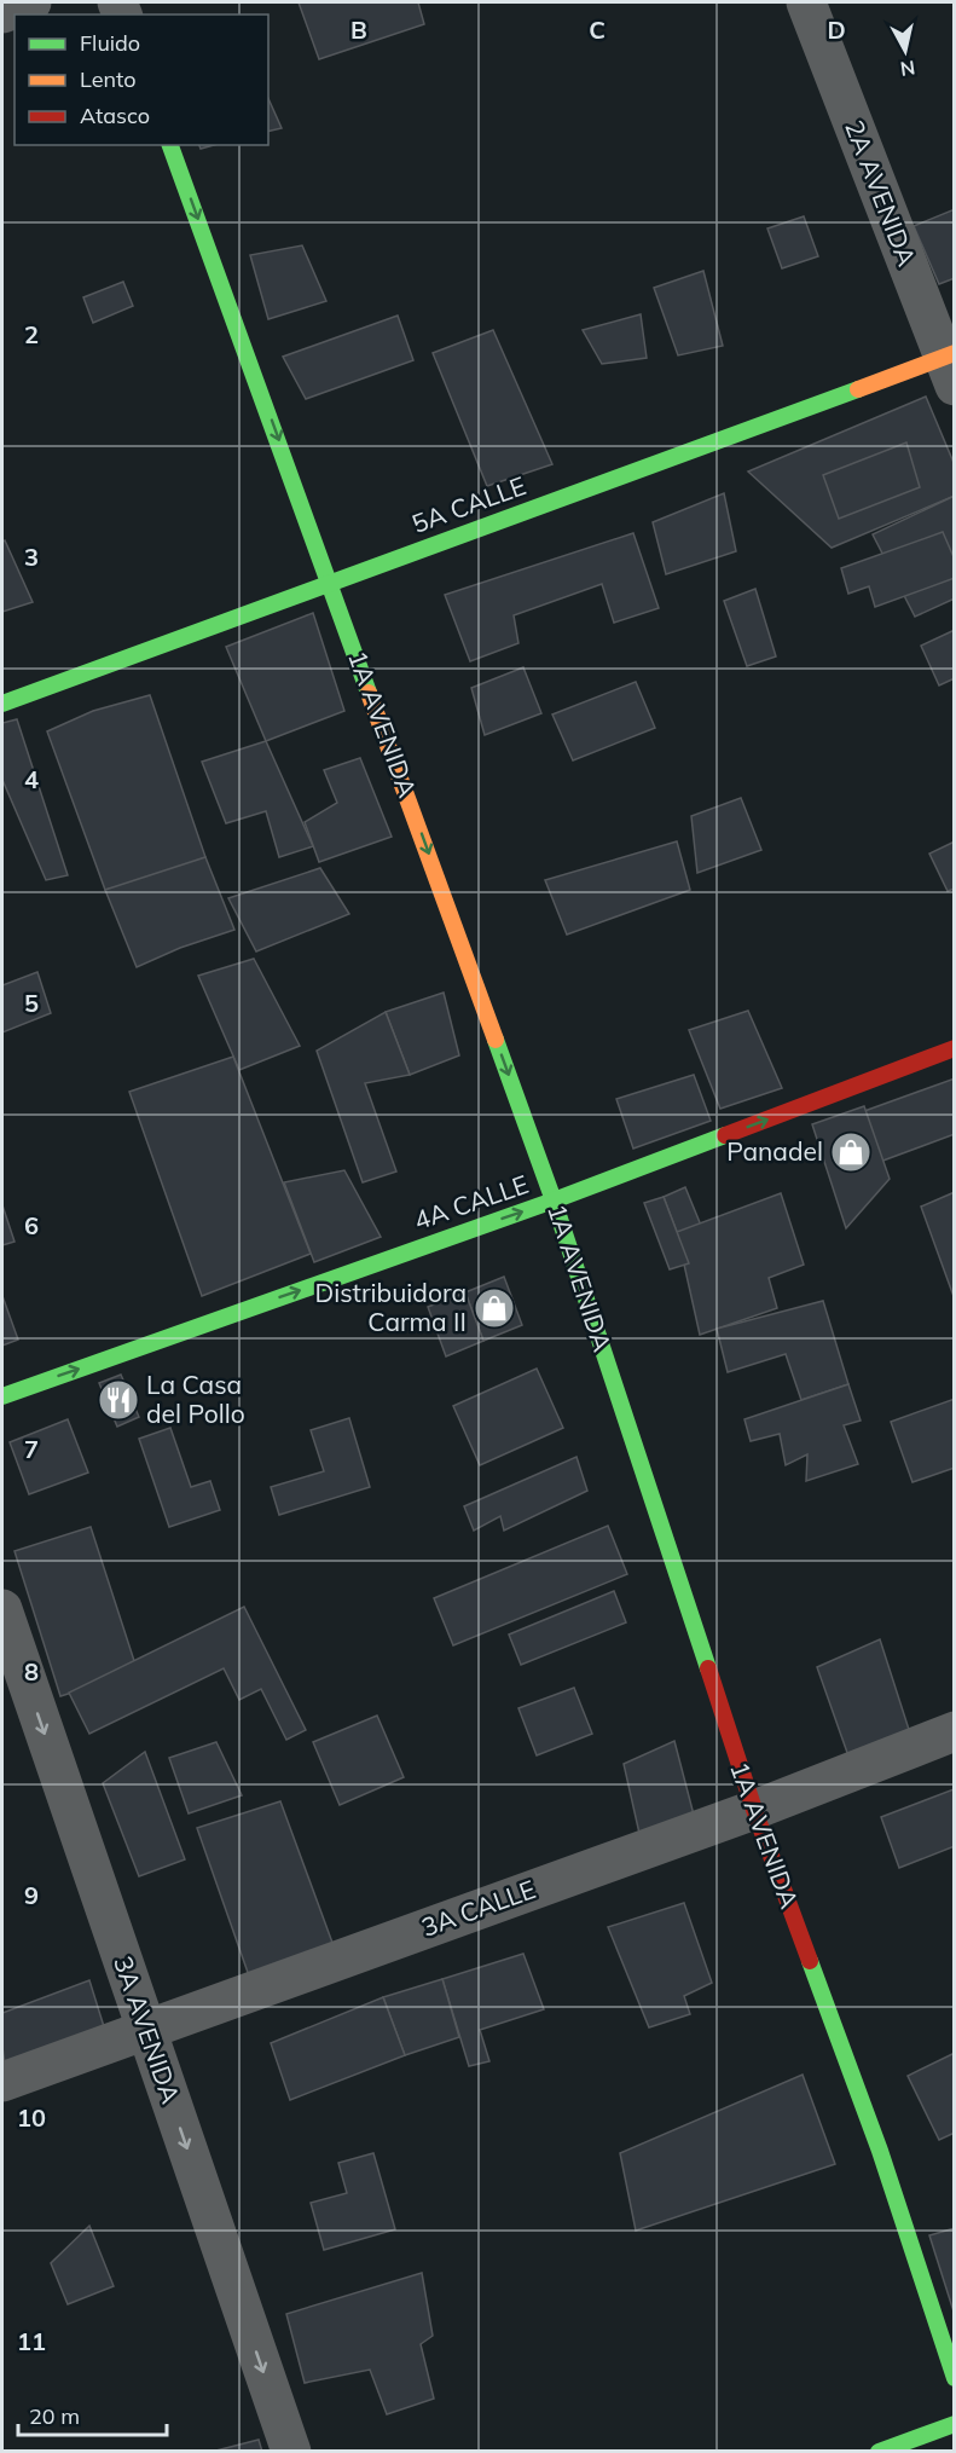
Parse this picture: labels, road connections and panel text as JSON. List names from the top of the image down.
{
  "streets": {
    "street": [
      "2A AVENIDA",
      "5A CALLE",
      "1A AVENIDA",
      "4A CALLE",
      "3A CALLE",
      "3A AVENIDA"
    ]
  },
  "crossings": [
    ["2A AVENIDA", "5A CALLE"],
    ["5A CALLE", "1A AVENIDA"],
    ["1A AVENIDA", "4A CALLE"],
    ["1A AVENIDA", "3A CALLE"],
    ["3A CALLE", "3A AVENIDA"]
  ],
  "one_way": ["1A AVENIDA", "4A CALLE", "3A AVENIDA"],
  "places": {
    "shop": ["Panadel", "Distribuidora Carma II"],
    "restaurant": ["La Casa del Pollo"]
  },
  "legend": ["Fluido", "Lento", "Atasco"],
  "scale_bar": "20 m",
  "north": "bottom",
  "grid": {
    "columns": ["B", "C", "D"],
    "rows": [
      "2",
      "3",
      "4",
      "5",
      "6",
      "7",
      "8",
      "9",
      "10",
      "11"
    ]
  }
}
